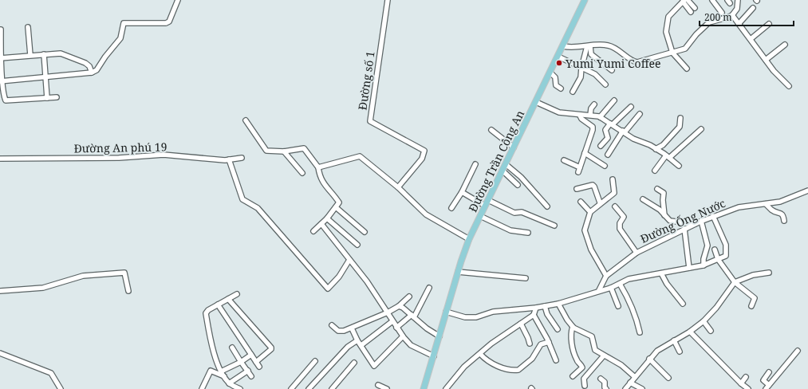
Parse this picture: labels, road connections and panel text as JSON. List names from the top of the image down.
{
  "streets": {
    "main road": ["Đường Trần Công An"],
    "street": ["Đường số 1", "Đường An phú 19", "Đường Ống Nước"]
  },
  "places": ["Yumi Yumi Coffee"],
  "scale_bar": "200 m"
}
